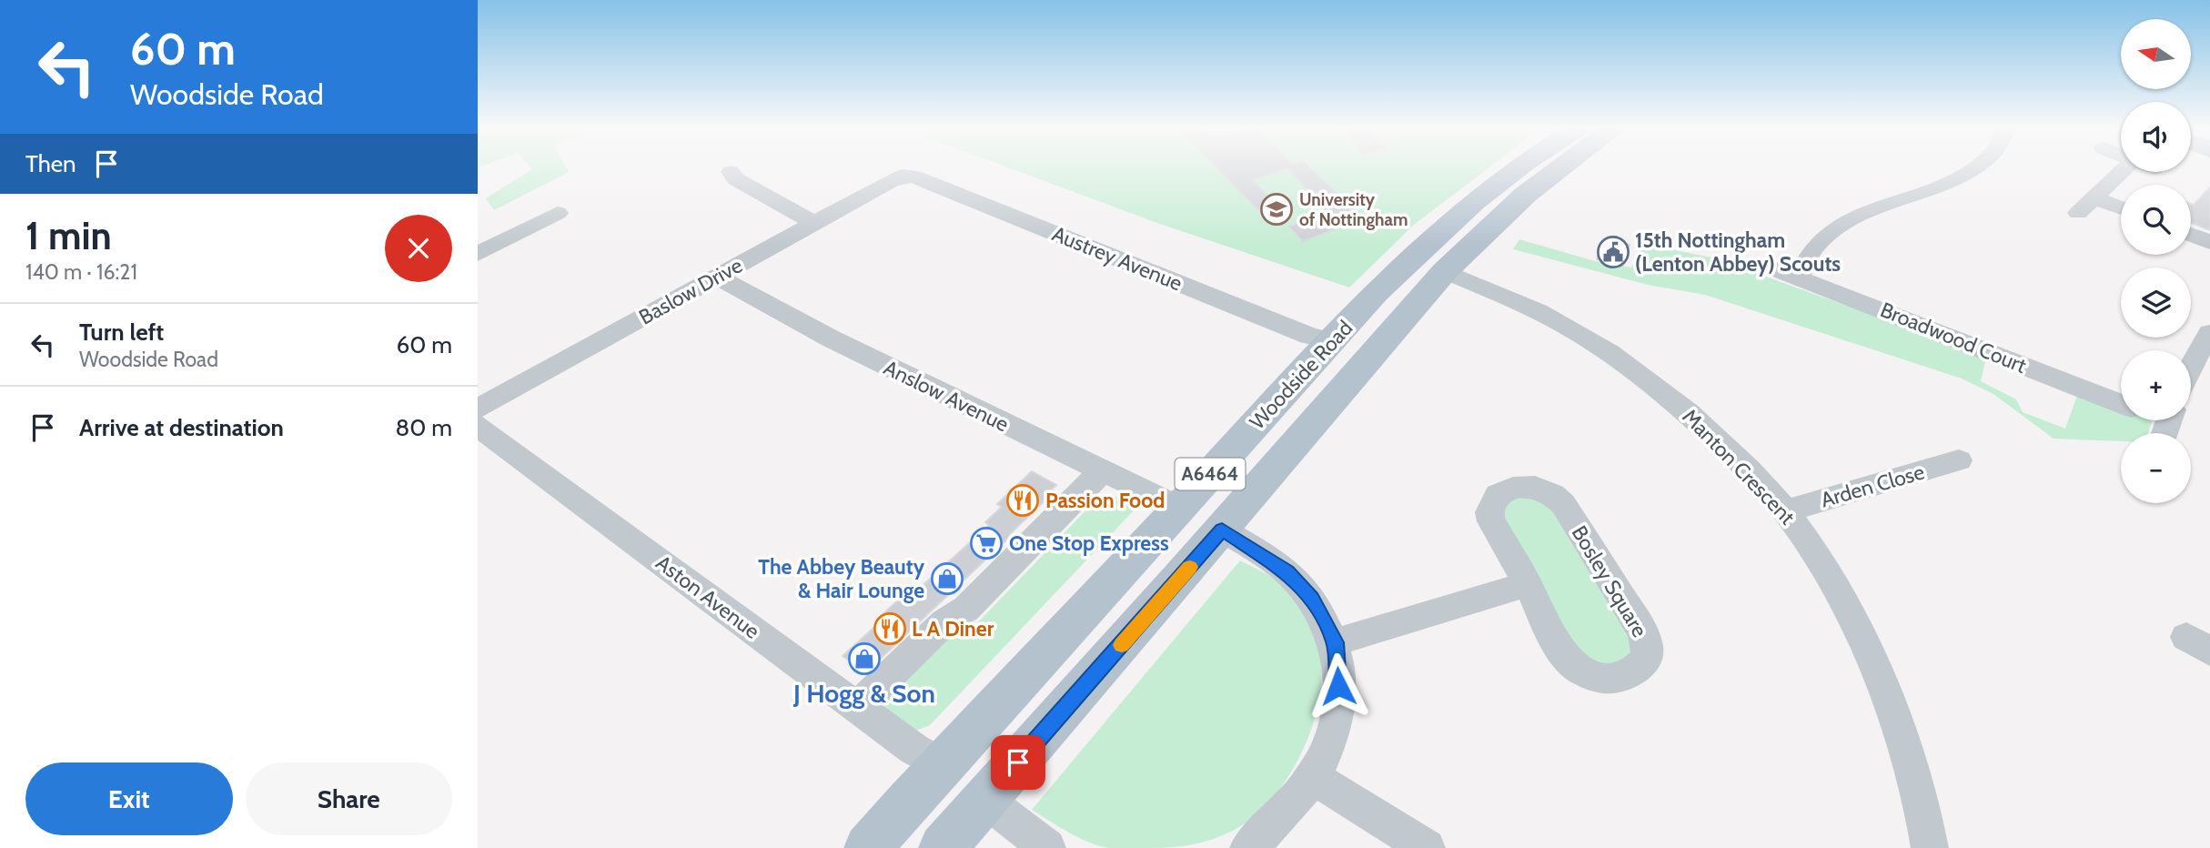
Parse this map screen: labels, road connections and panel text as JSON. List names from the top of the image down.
{
  "streets": {
    "main road": ["Woodside Road", "A6464"],
    "street": [
      "Austrey Avenue",
      "Baslow Drive",
      "Broadwood Court",
      "Anslow Avenue",
      "Manton Crescent",
      "Arden Close",
      "Bosley Square",
      "Aston Avenue"
    ]
  },
  "crossings": [
    ["Austrey Avenue", "Baslow Drive"],
    ["Austrey Avenue", "Woodside Road"],
    ["Baslow Drive", "Anslow Avenue"],
    ["Woodside Road", "Anslow Avenue"],
    ["Woodside Road", "Manton Crescent"],
    ["Woodside Road", "Aston Avenue"],
    ["Manton Crescent", "Arden Close"]
  ],
  "places": {
    "school or university": ["University of Nottingham"],
    "public building": ["15th Nottingham (Lenton Abbey) Scouts"],
    "restaurant": ["Passion Food", "L A Diner"],
    "supermarket": ["One Stop Express"],
    "shop": ["The Abbey Beauty & Hair Lounge", "J Hogg & Son"]
  },
  "north": "left",
  "page": {
    "turn": ["60 m", "Woodside Road"],
    "map_buttons": ["+", "−"],
    "then": "Then",
    "heading": ["1 min", "140 m · 16:21"],
    "list": [
      {
        "name": "Turn left",
        "note": "Woodside Road",
        "value": "60 m"
      },
      {
        "name": "Arrive at destination",
        "value": "80 m"
      }
    ],
    "buttons": ["Exit", "Share"]
  }
}
